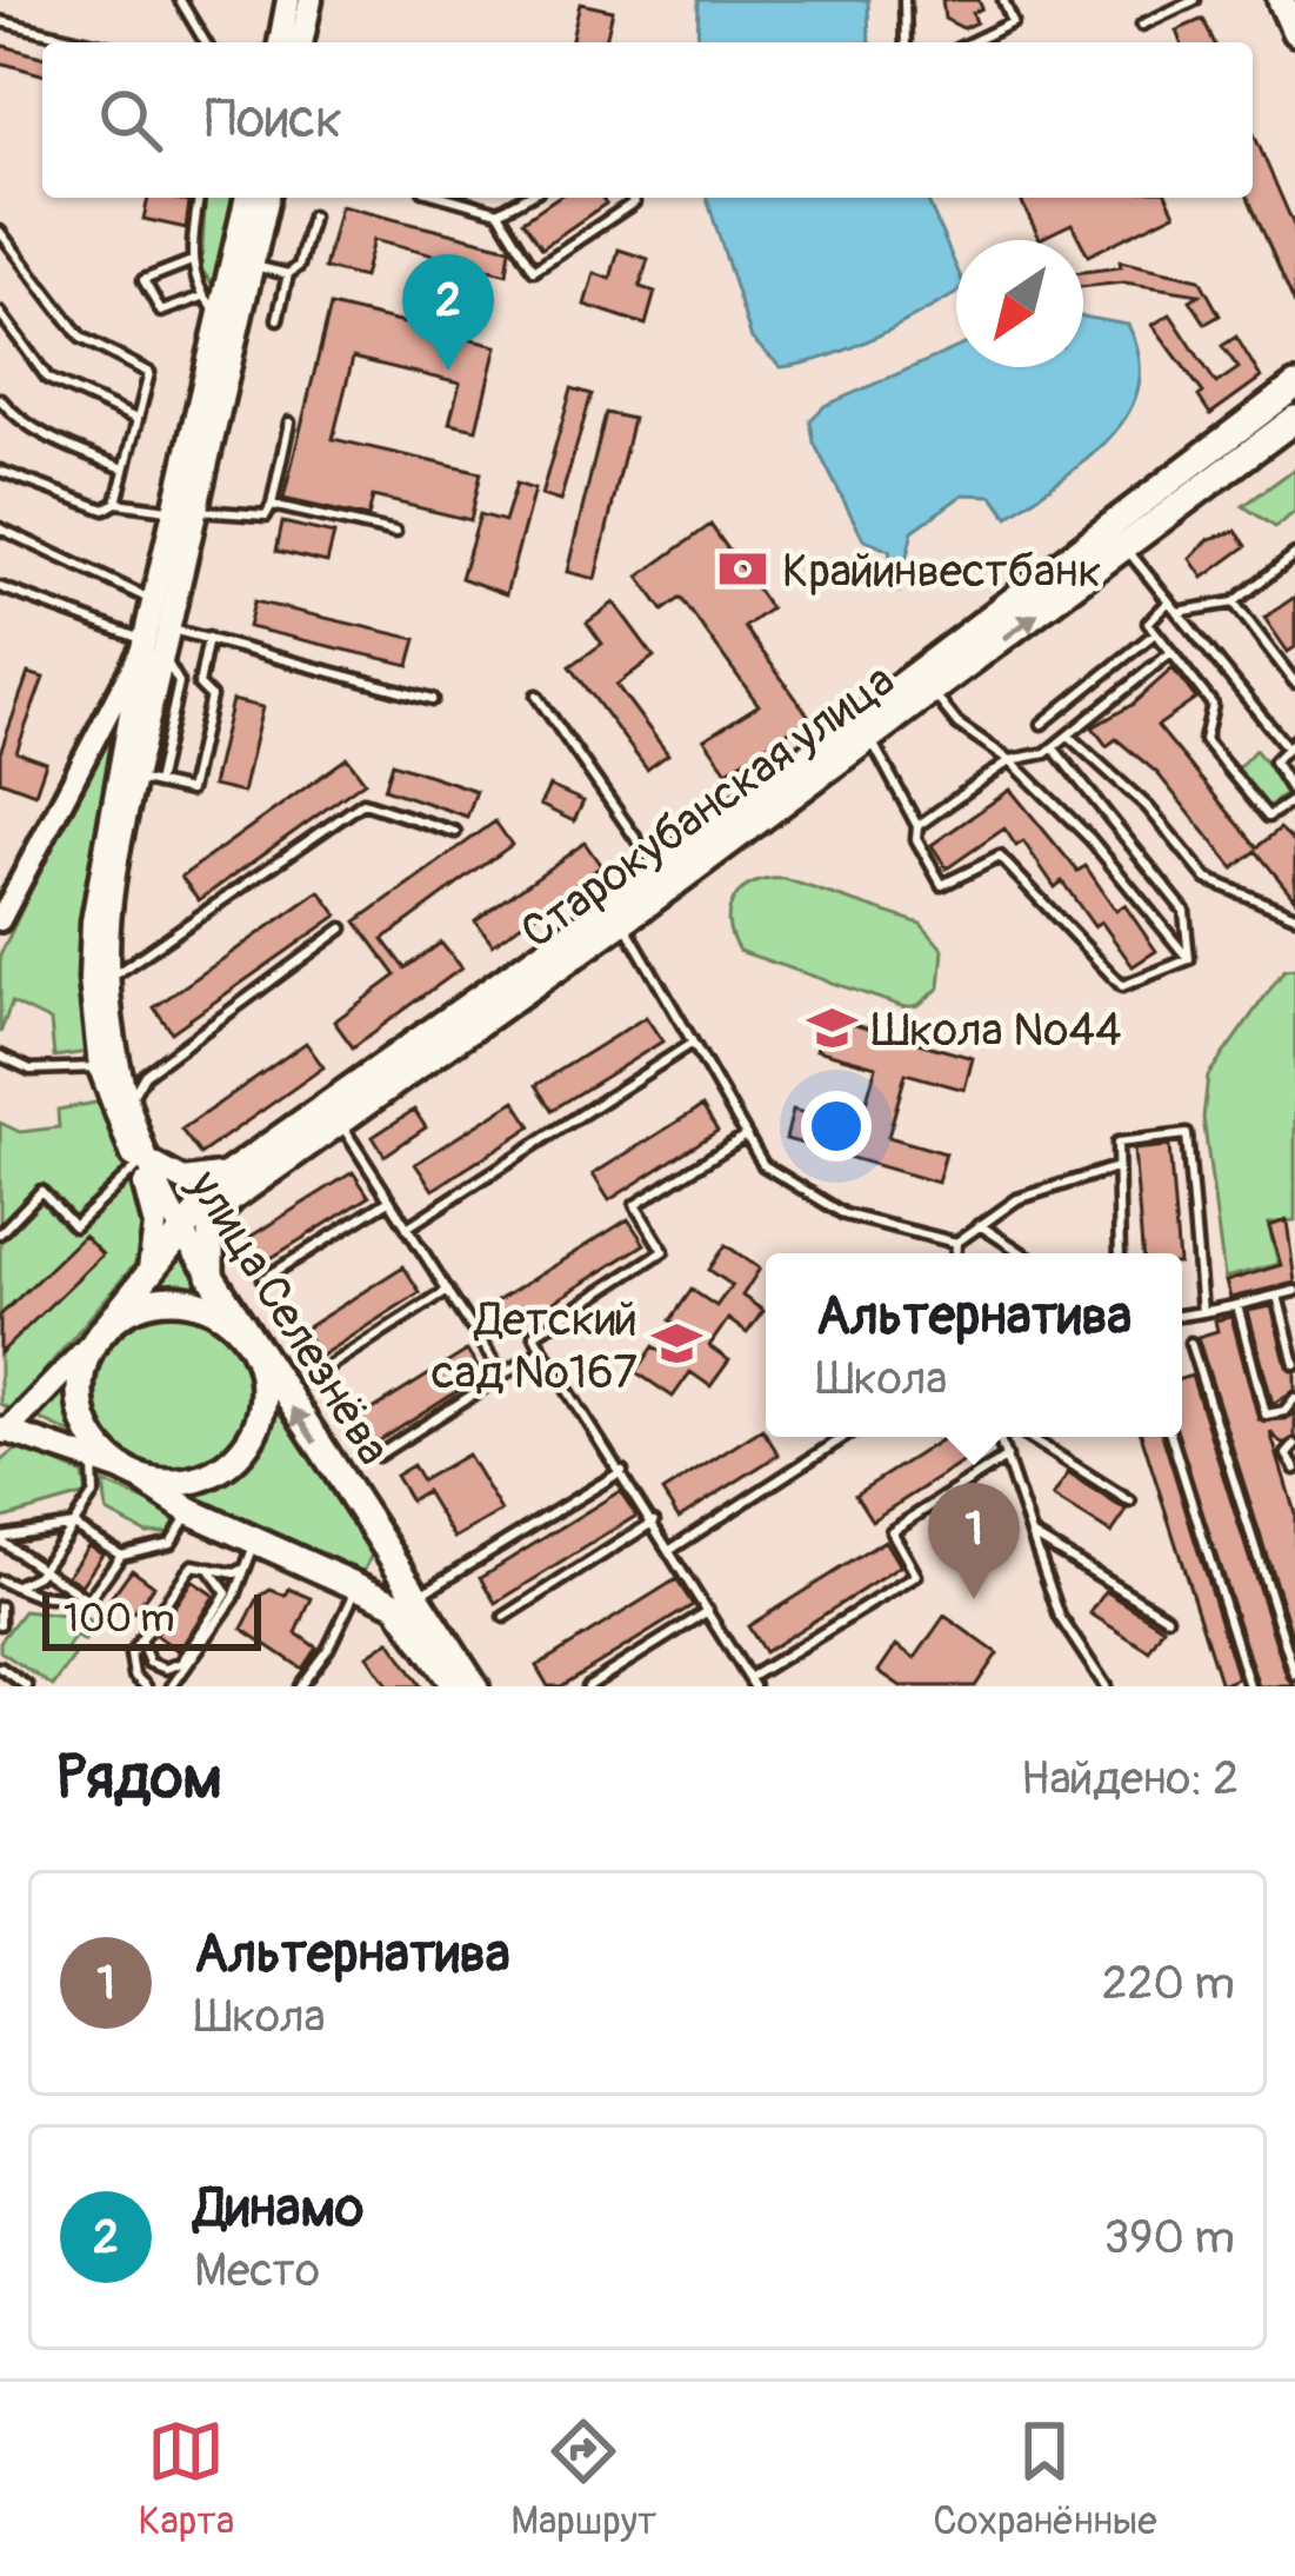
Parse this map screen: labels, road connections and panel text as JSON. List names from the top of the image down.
{
  "streets": {
    "main road": ["Старокубанская улица", "улица Селезнёва"]
  },
  "crossings": [
    ["Старокубанская улица", "улица Селезнёва"]
  ],
  "places": {
    "bank": ["Крайинвестбанк"],
    "school or university": ["Школа №44", "Детский сад №167"]
  },
  "scale_bar": "100 m",
  "north": "bottom left",
  "page": {
    "search": "Поиск",
    "pins": ["2", "1"],
    "popup": ["Альтернатива", "Школа"],
    "scale": "100 m",
    "heading": ["Рядом", "Найдено: 2"],
    "list": [
      {
        "mark": "1",
        "name": "Альтернатива",
        "note": "Школа",
        "value": "220 m"
      },
      {
        "mark": "2",
        "name": "Динамо",
        "note": "Место",
        "value": "390 m"
      }
    ],
    "nav": ["Карта", "Маршрут", "Сохранённые"]
  }
}
